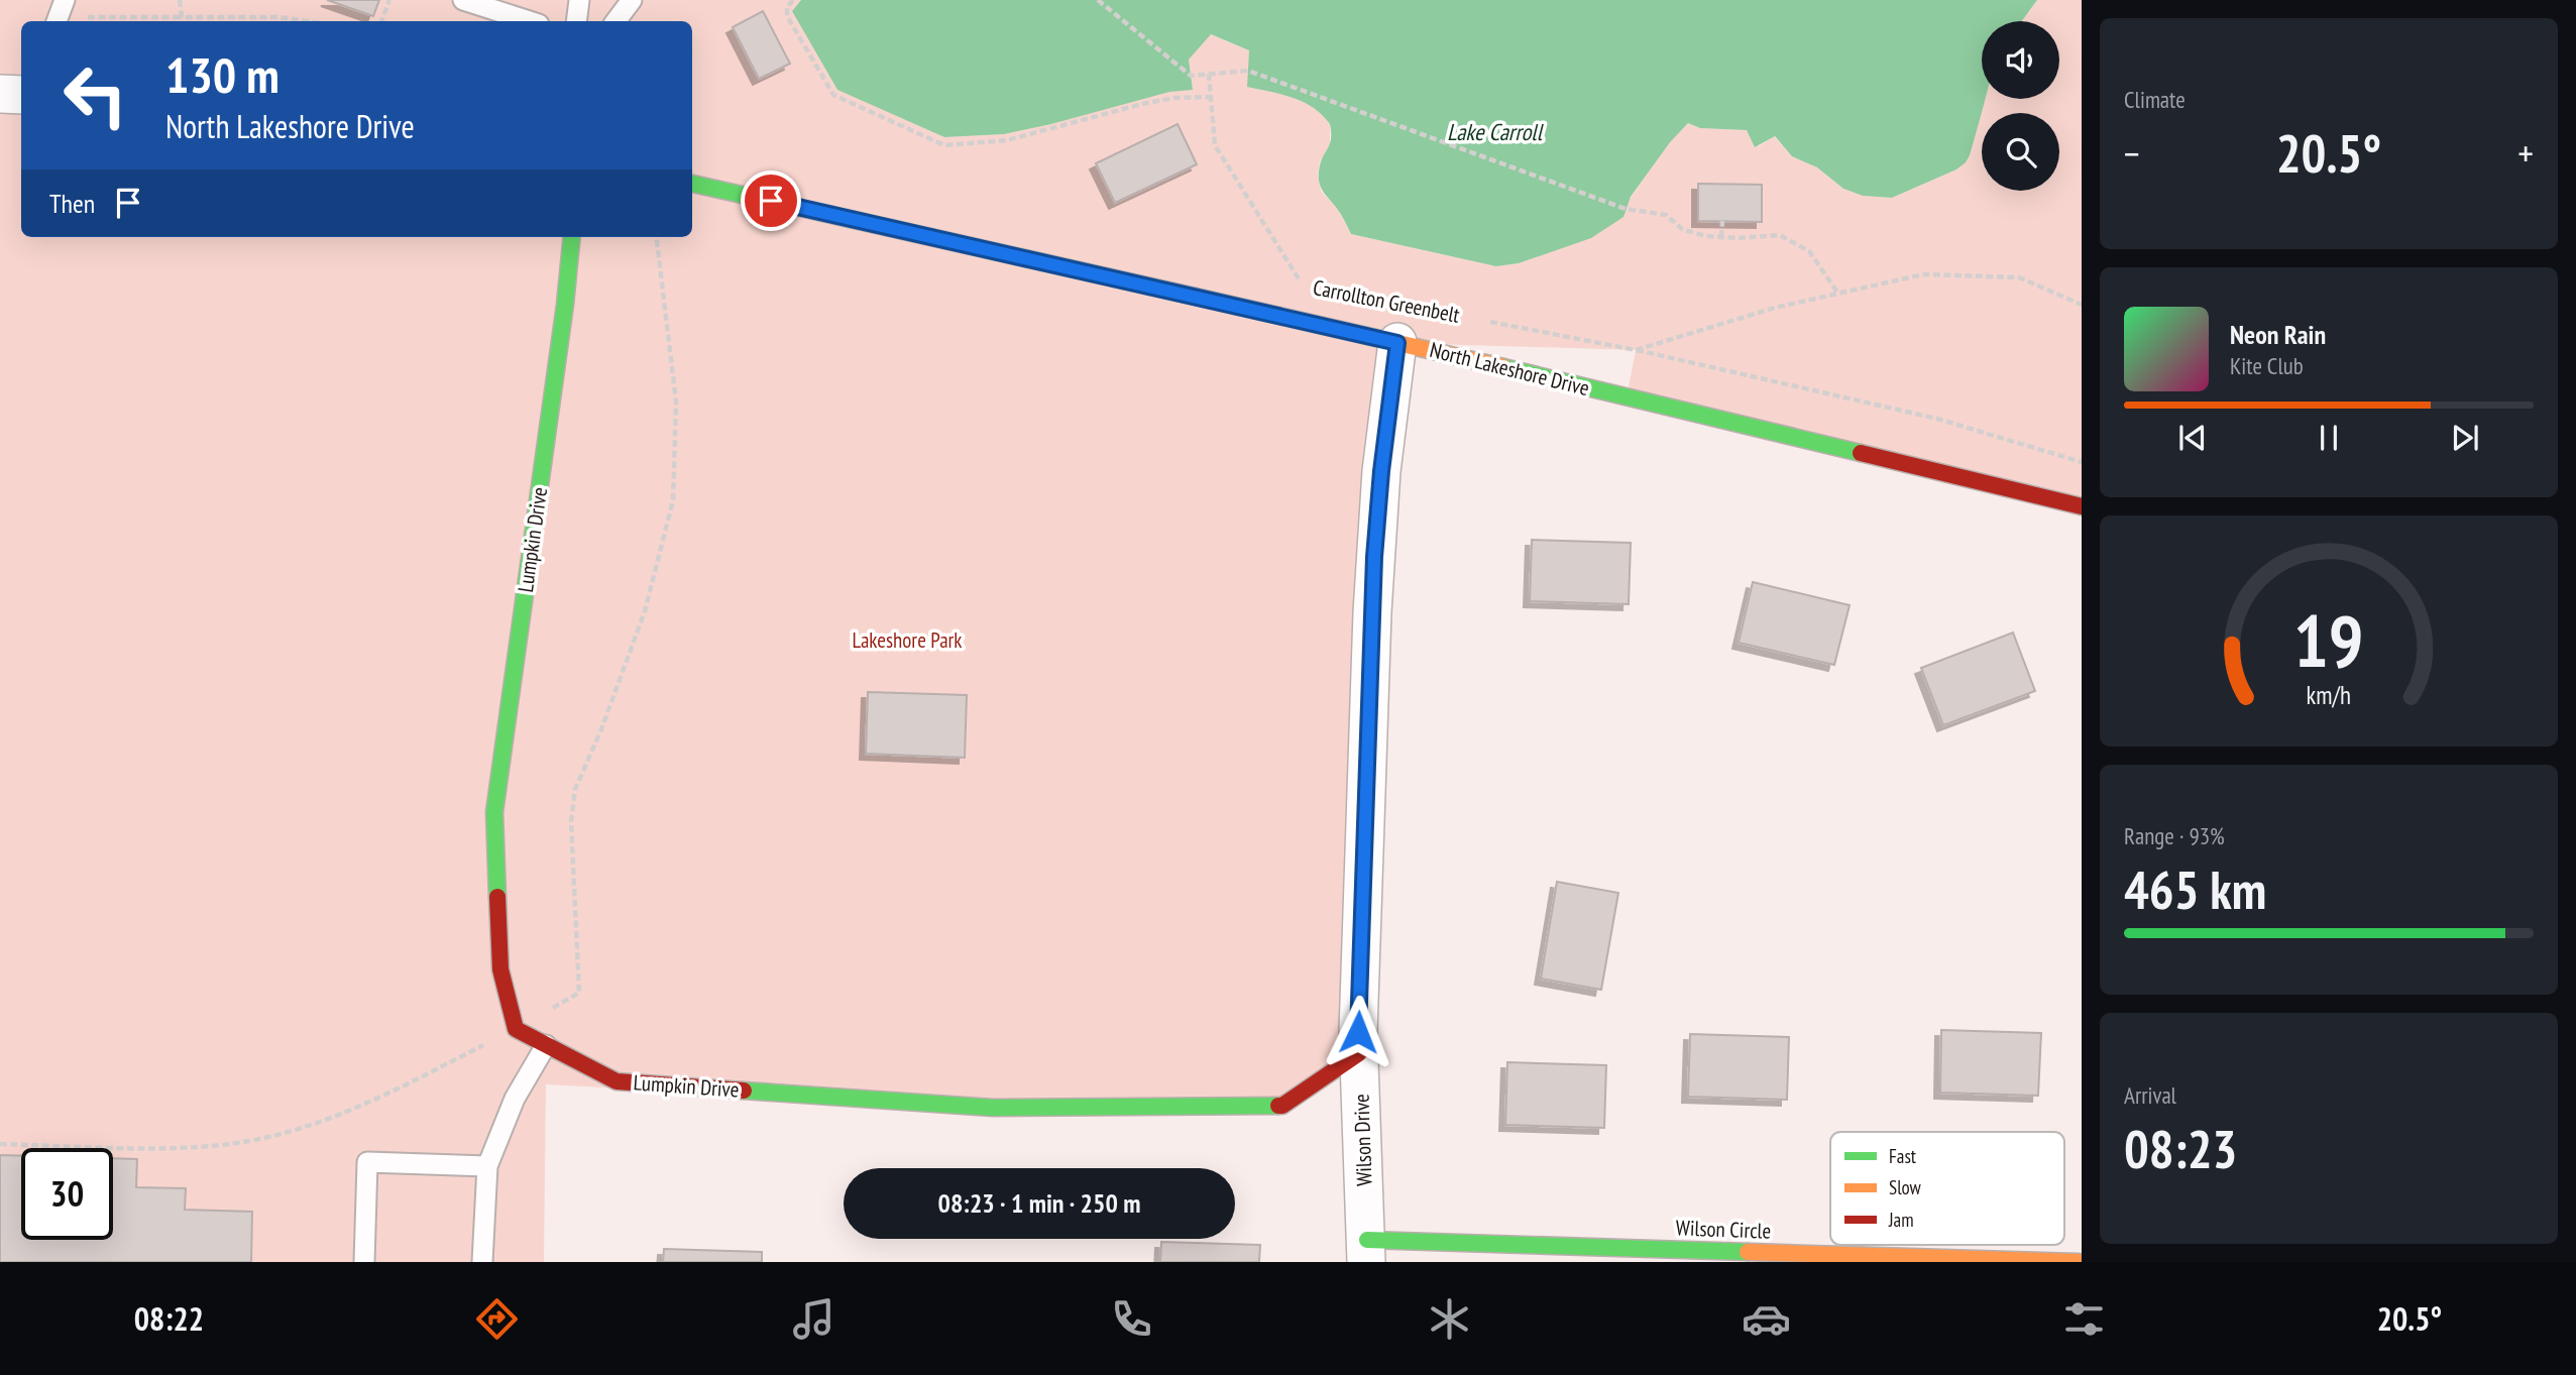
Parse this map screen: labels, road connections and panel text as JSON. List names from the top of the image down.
{
  "streets": {
    "street": [
      "North Lakeshore Drive",
      "Lumpkin Drive",
      "Wilson Drive",
      "Wilson Circle"
    ],
    "path": ["Carrollton Greenbelt"]
  },
  "crossings": [
    ["North Lakeshore Drive", "Wilson Drive"],
    ["Lumpkin Drive", "Wilson Drive"],
    ["Wilson Drive", "Wilson Circle"]
  ],
  "water": ["Lake Carroll"],
  "parks": ["Lakeshore Park"],
  "legend": ["Fast", "Slow", "Jam"],
  "page": {
    "tile": [
      "Climate",
      ["Range · 93%", "465 km"],
      ["Arrival", "08:23"]
    ],
    "turn": ["130 m", "North Lakeshore Drive"],
    "heat": ["−", "20.5°", "+"],
    "then": "Then",
    "song": ["Neon Rain", "Kite Club"],
    "limit": "30",
    "trip": "08:23 · 1 min · 250 m",
    "tabs": ["08:22", "20.5°"],
    "gauge": ["19", "km/h"]
  }
}
